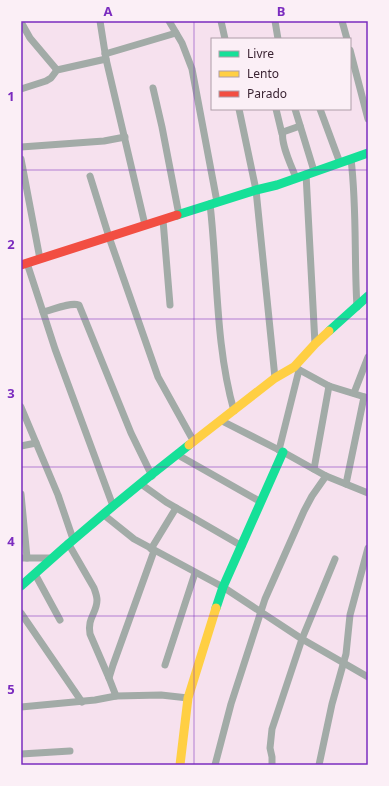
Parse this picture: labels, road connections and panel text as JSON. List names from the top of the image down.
{
  "legend": ["Livre", "Lento", "Parado"],
  "grid": {
    "columns": ["A", "B"],
    "rows": [
      "1",
      "2",
      "3",
      "4",
      "5"
    ]
  }
}
